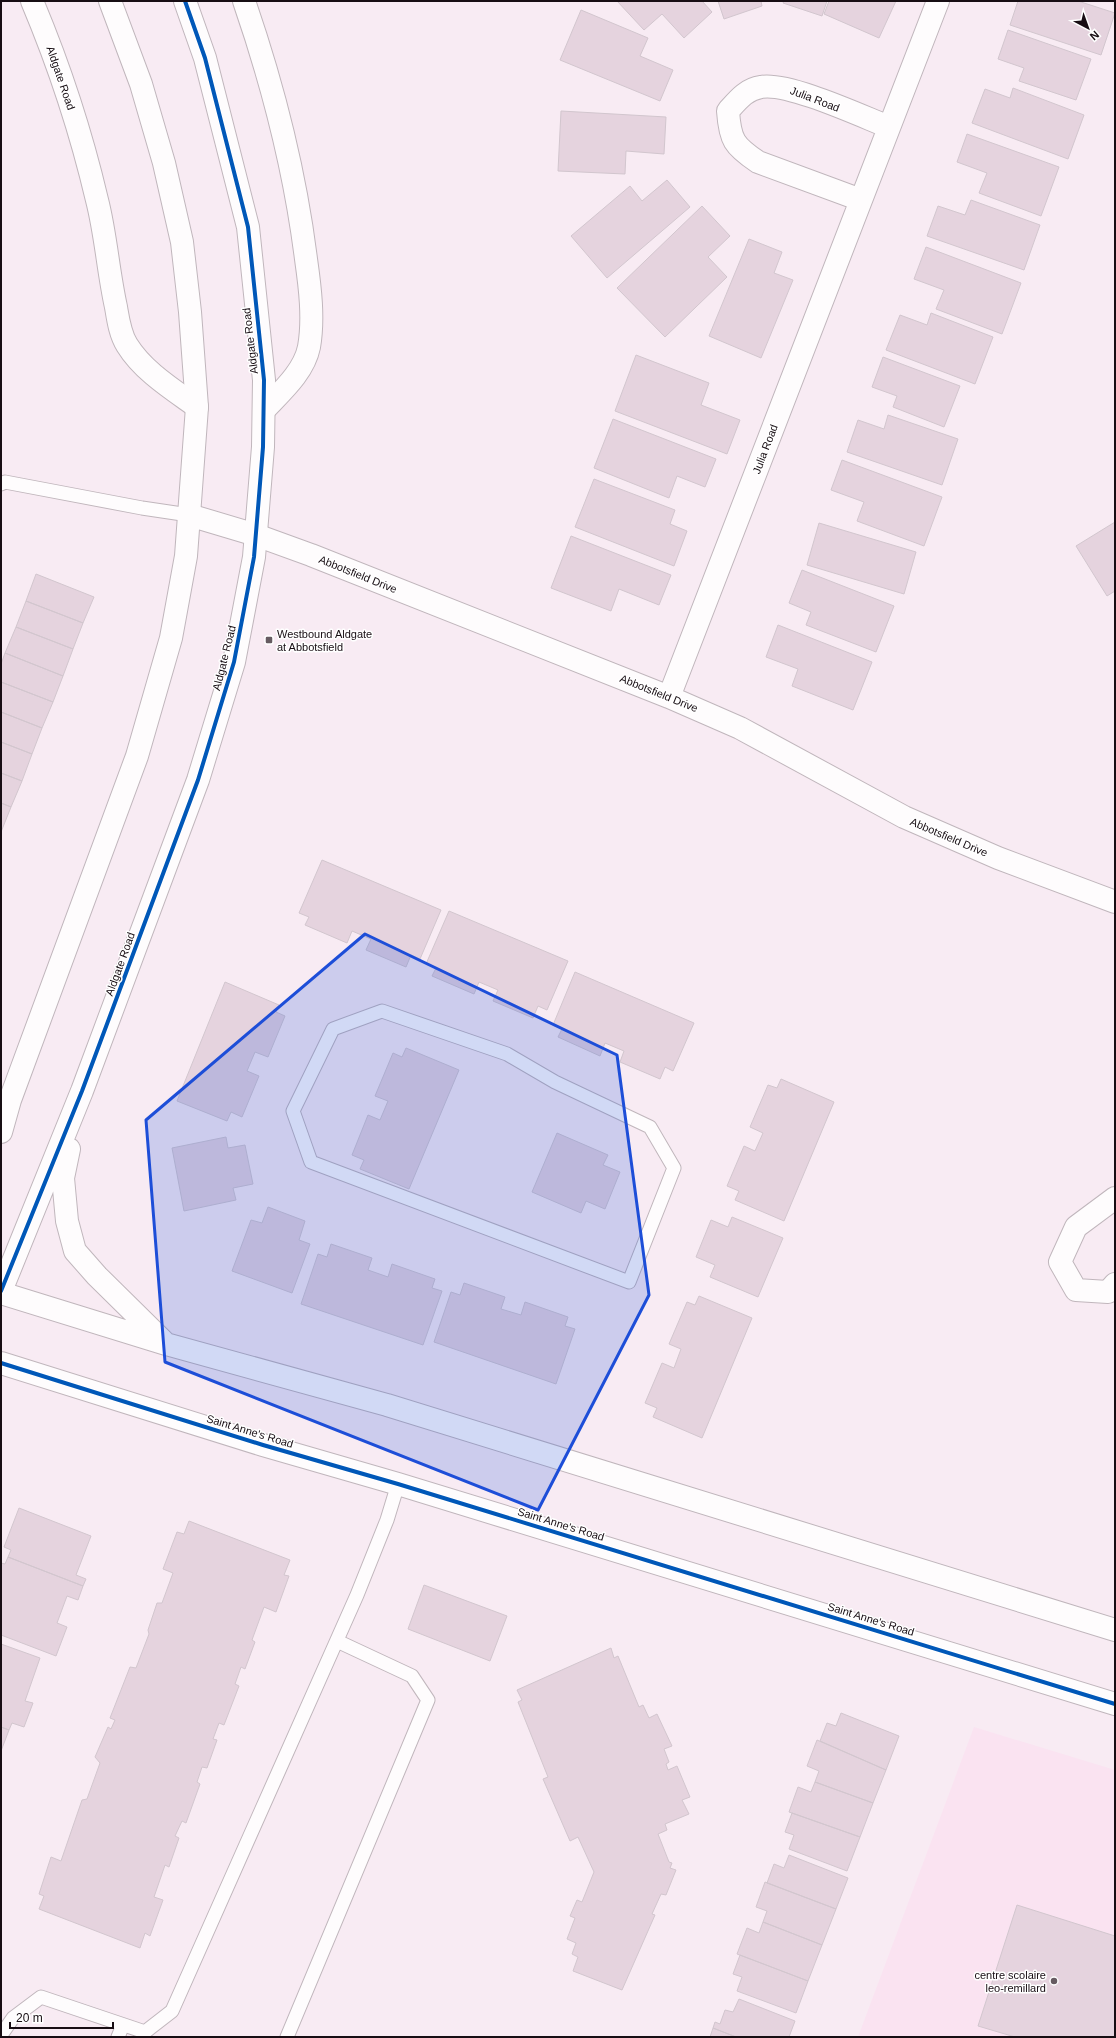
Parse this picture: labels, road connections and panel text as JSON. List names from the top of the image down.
{
  "streets": {
    "street": [
      "Aldgate Road",
      "Julia Road",
      "Abbotsfield Drive",
      "Saint Anne's Road"
    ]
  },
  "crossings": [
    ["Aldgate Road", "Abbotsfield Drive"],
    ["Julia Road", "Abbotsfield Drive"]
  ],
  "places": {
    "transit": ["Westbound Aldgate at Abbotsfield"],
    "other": ["centre scolaire leo-remillard"]
  },
  "scale_bar": "20 m",
  "north": "bottom right"
}
